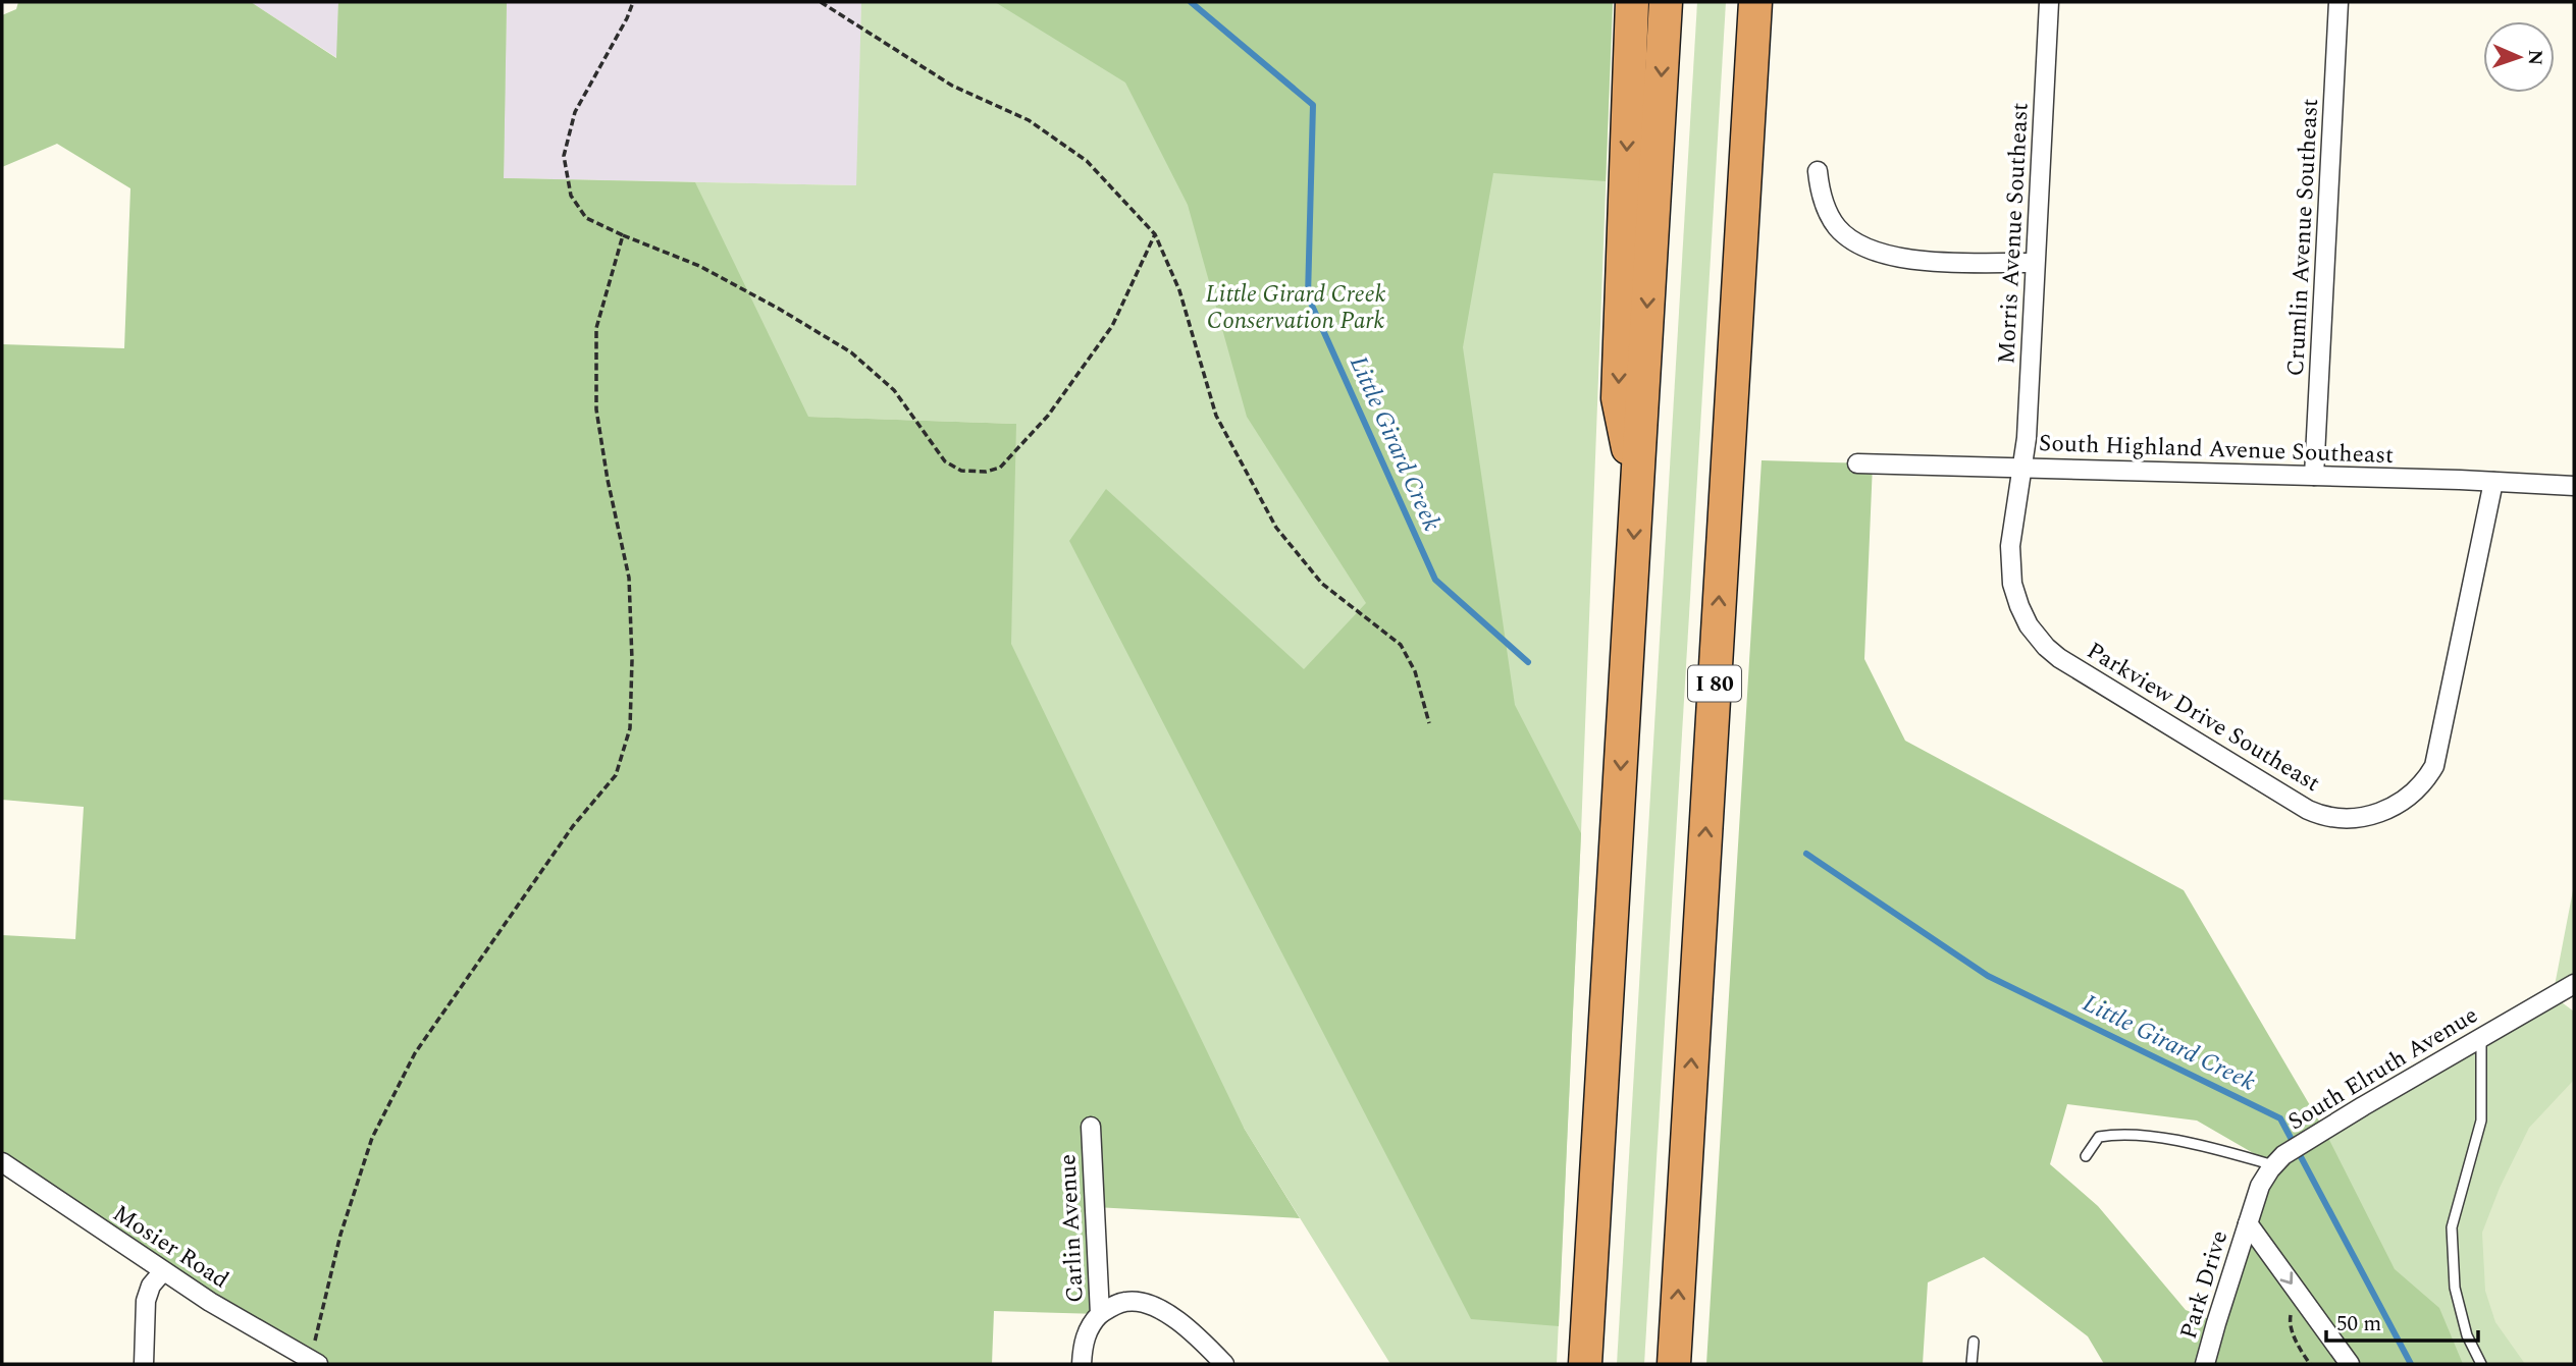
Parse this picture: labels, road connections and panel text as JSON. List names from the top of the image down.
{
  "streets": {
    "highway": ["I 80"],
    "street": [
      "Morris Avenue Southeast",
      "Crumlin Avenue Southeast",
      "South Highland Avenue Southeast",
      "Parkview Drive Southeast",
      "South Elruth Avenue",
      "Carlin Avenue",
      "Mosier Road",
      "Park Drive"
    ]
  },
  "crossings": [
    ["Morris Avenue Southeast", "South Highland Avenue Southeast"],
    ["Morris Avenue Southeast", "Parkview Drive Southeast"],
    ["Crumlin Avenue Southeast", "South Highland Avenue Southeast"],
    ["South Highland Avenue Southeast", "Parkview Drive Southeast"],
    ["South Elruth Avenue", "Park Drive"]
  ],
  "water": ["Little Girard Creek"],
  "parks": ["Little Girard Creek Conservation Park"],
  "scale_bar": "50 m",
  "north": "right"
}
